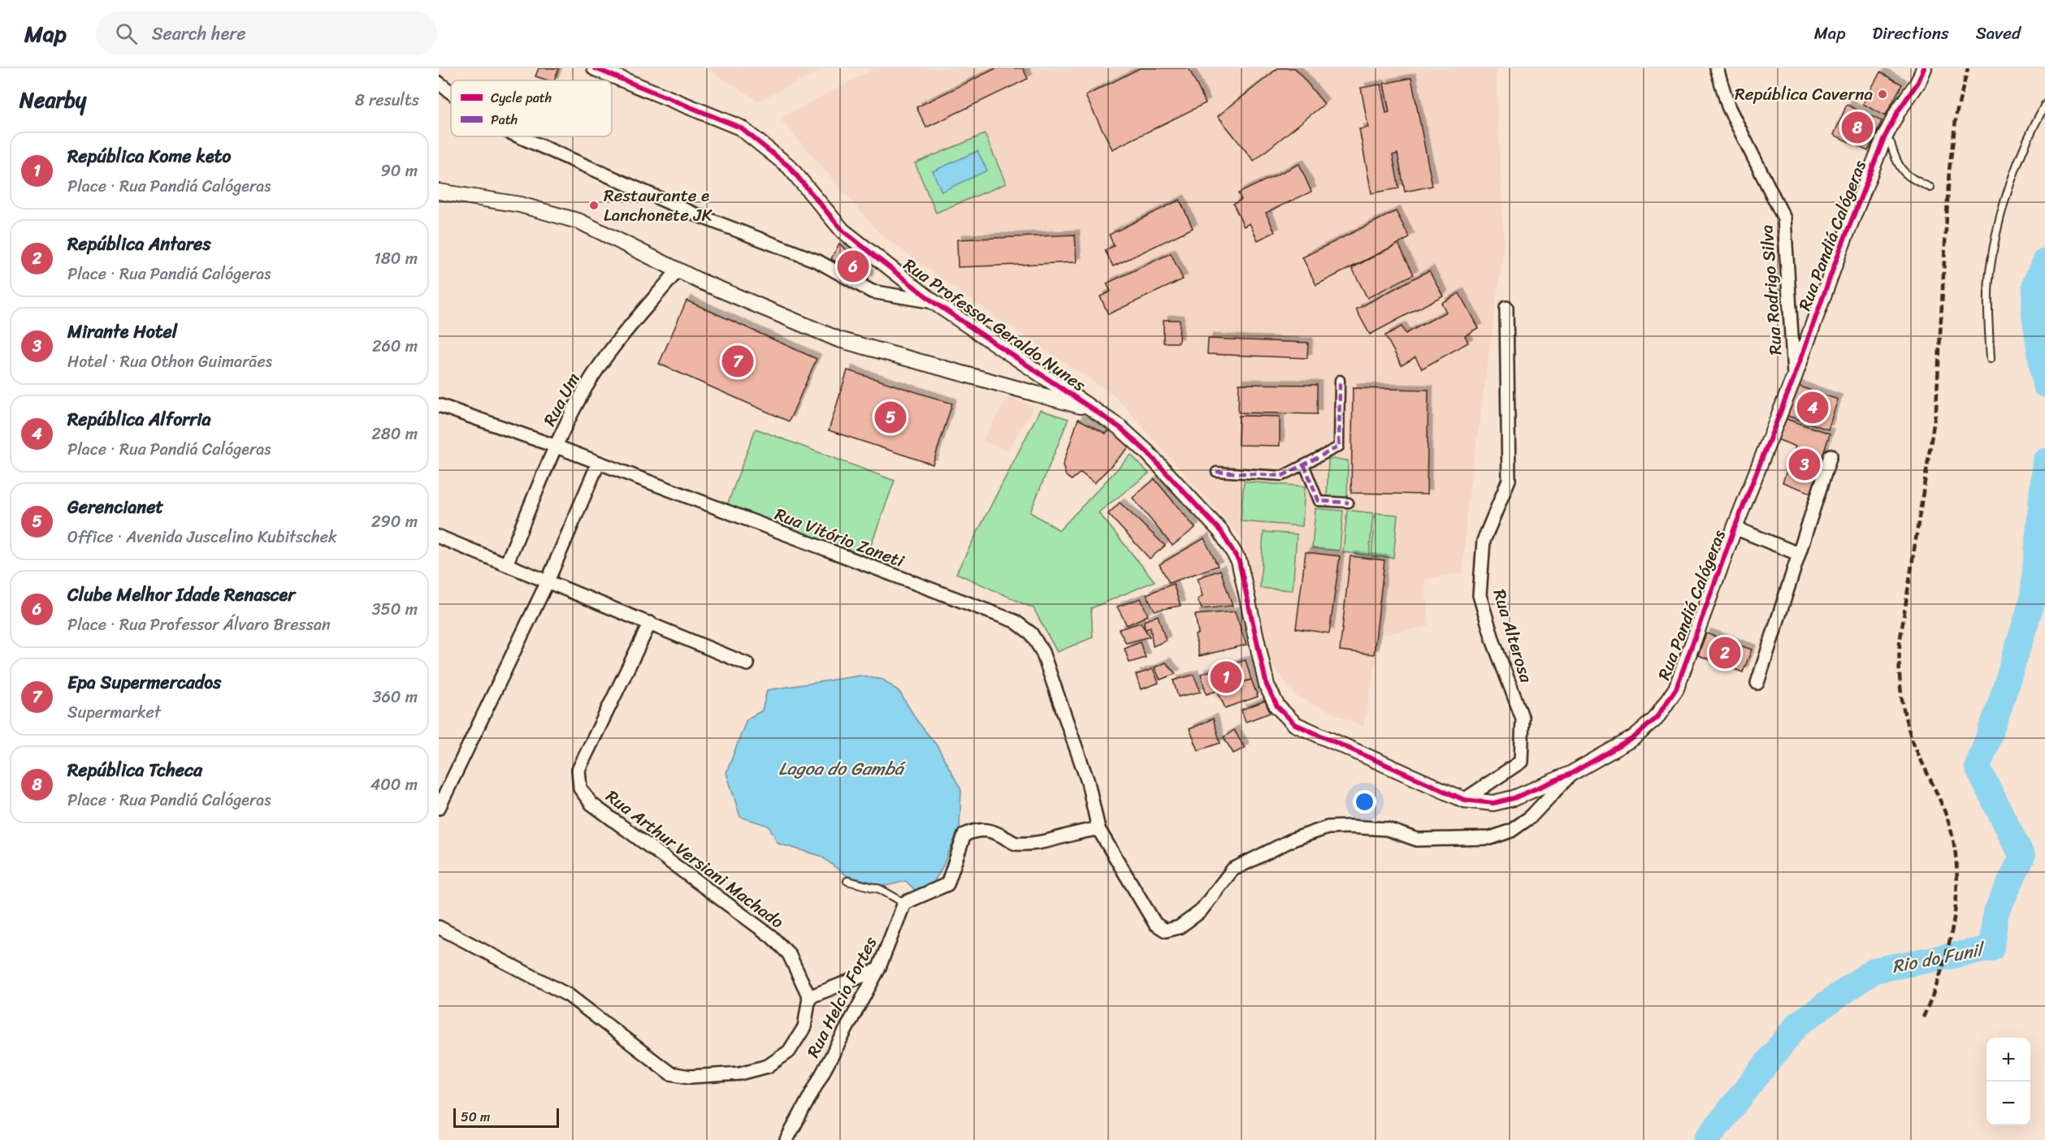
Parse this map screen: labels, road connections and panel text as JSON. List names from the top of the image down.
{
  "streets": {
    "street": [
      "Rua Pandiá Calógeras",
      "Rua Rodrigo Silva",
      "Rua Professor Geraldo Nunes",
      "Rua Um",
      "Rua Vitório Zaneti",
      "Rua Alterosa",
      "Rua Arthur Versiani Machado",
      "Rua Helcio Fortes"
    ]
  },
  "crossings": [
    ["Rua Pandiá Calógeras", "Rua Rodrigo Silva"],
    ["Rua Pandiá Calógeras", "Rua Professor Geraldo Nunes"],
    ["Rua Pandiá Calógeras", "Rua Alterosa"],
    ["Rua Um", "Rua Vitório Zaneti"]
  ],
  "water": ["Lagoa do Gambá", "Rio do Funil"],
  "places": ["República Caverna", "Restaurante e Lanchonete JK"],
  "legend": ["Cycle path", "Path"],
  "scale_bar": "50 m",
  "page": {
    "header": "Map",
    "search": "Search here",
    "nav": ["Map", "Directions", "Saved"],
    "heading": ["Nearby", "8 results"],
    "pins": [
      "8",
      "6",
      "7",
      "4",
      "5",
      "3",
      "2",
      "1"
    ],
    "list": [
      {
        "mark": "1",
        "name": "República Kome keto",
        "note": "Place · Rua Pandiá Calógeras",
        "value": "90 m"
      },
      {
        "mark": "2",
        "name": "República Antares",
        "note": "Place · Rua Pandiá Calógeras",
        "value": "180 m"
      },
      {
        "mark": "3",
        "name": "Mirante Hotel",
        "note": "Hotel · Rua Othon Guimarães",
        "value": "260 m"
      },
      {
        "mark": "4",
        "name": "República Alforria",
        "note": "Place · Rua Pandiá Calógeras",
        "value": "280 m"
      },
      {
        "mark": "5",
        "name": "Gerencianet",
        "note": "Office · Avenida Juscelino Kubitschek",
        "value": "290 m"
      },
      {
        "mark": "6",
        "name": "Clube Melhor Idade Renascer",
        "note": "Place · Rua Professor Álvaro Bressan",
        "value": "350 m"
      },
      {
        "mark": "7",
        "name": "Epa Supermercados",
        "note": "Supermarket",
        "value": "360 m"
      },
      {
        "mark": "8",
        "name": "República Tcheca",
        "note": "Place · Rua Pandiá Calógeras",
        "value": "400 m"
      }
    ],
    "map_buttons": ["+", "−"],
    "scale": "50 m"
  }
}
